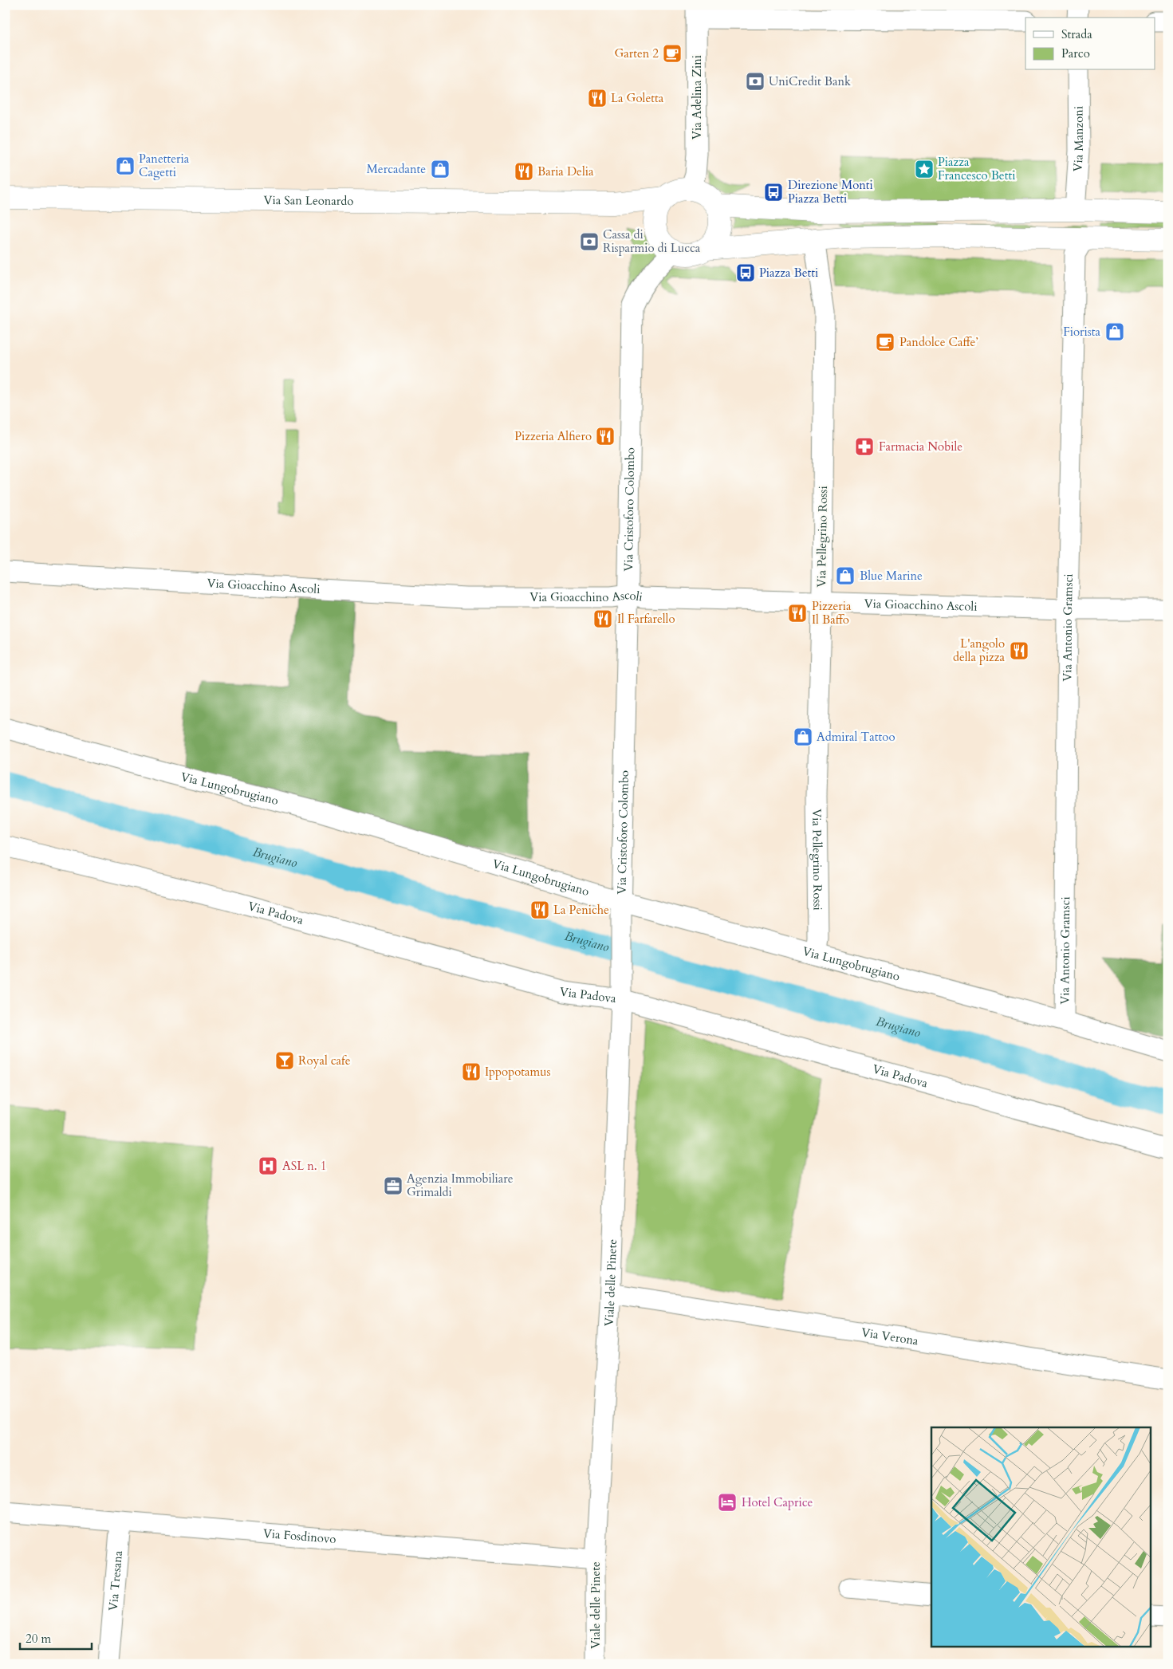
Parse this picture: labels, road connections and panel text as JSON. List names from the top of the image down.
{
  "streets": {
    "main road": ["Via San Leonardo"],
    "street": [
      "Via Adelina Zini",
      "Via Manzoni",
      "Via Cristoforo Colombo",
      "Via Pellegrino Rossi",
      "Via Gioacchino Ascoli",
      "Via Antonio Gramsci",
      "Via Lungobrugiano",
      "Via Padova",
      "Viale delle Pinete",
      "Via Verona",
      "Via Fosdinovo",
      "Via Tresana"
    ]
  },
  "crossings": [
    ["Via Adelina Zini", "Via Cristoforo Colombo"],
    ["Via Cristoforo Colombo", "Via Gioacchino Ascoli"],
    ["Via Cristoforo Colombo", "Via Lungobrugiano"],
    ["Via Cristoforo Colombo", "Viale delle Pinete"],
    ["Via Pellegrino Rossi", "Via Gioacchino Ascoli"],
    ["Via Pellegrino Rossi", "Via Lungobrugiano"],
    ["Via Gioacchino Ascoli", "Via Antonio Gramsci"],
    ["Via Antonio Gramsci", "Via Lungobrugiano"],
    ["Via Lungobrugiano", "Viale delle Pinete"],
    ["Via Padova", "Viale delle Pinete"],
    ["Viale delle Pinete", "Via Verona"],
    ["Viale delle Pinete", "Via Fosdinovo"],
    ["Via Fosdinovo", "Via Tresana"]
  ],
  "water": ["Brugiano"],
  "places": {
    "cafe": ["Garten 2", "Pandolce Caffe’"],
    "bank": ["UniCredit Bank", "Cassa di Risparmio di Lucca"],
    "restaurant": [
      "La Goletta",
      "Baria Delia",
      "Pizzeria Alfiero",
      "Pizzeria Il Baffo",
      "Il Farfarello",
      "L'angolo della pizza",
      "La Peniche",
      "Ippopotamus"
    ],
    "shop": [
      "Panetteria Cagetti",
      "Mercadante",
      "Fiorista",
      "Blue Marine",
      "Admiral Tattoo"
    ],
    "place": ["Piazza Francesco Betti"],
    "bus stop": ["Direzione Monti Piazza Betti", "Piazza Betti"],
    "pharmacy": ["Farmacia Nobile"],
    "bar": ["Royal cafe"],
    "hospital": ["ASL n. 1"],
    "office": ["Agenzia Immobiliare Grimaldi"],
    "hotel": ["Hotel Caprice"]
  },
  "legend": ["Strada", "Parco"],
  "scale_bar": "20 m"
}
